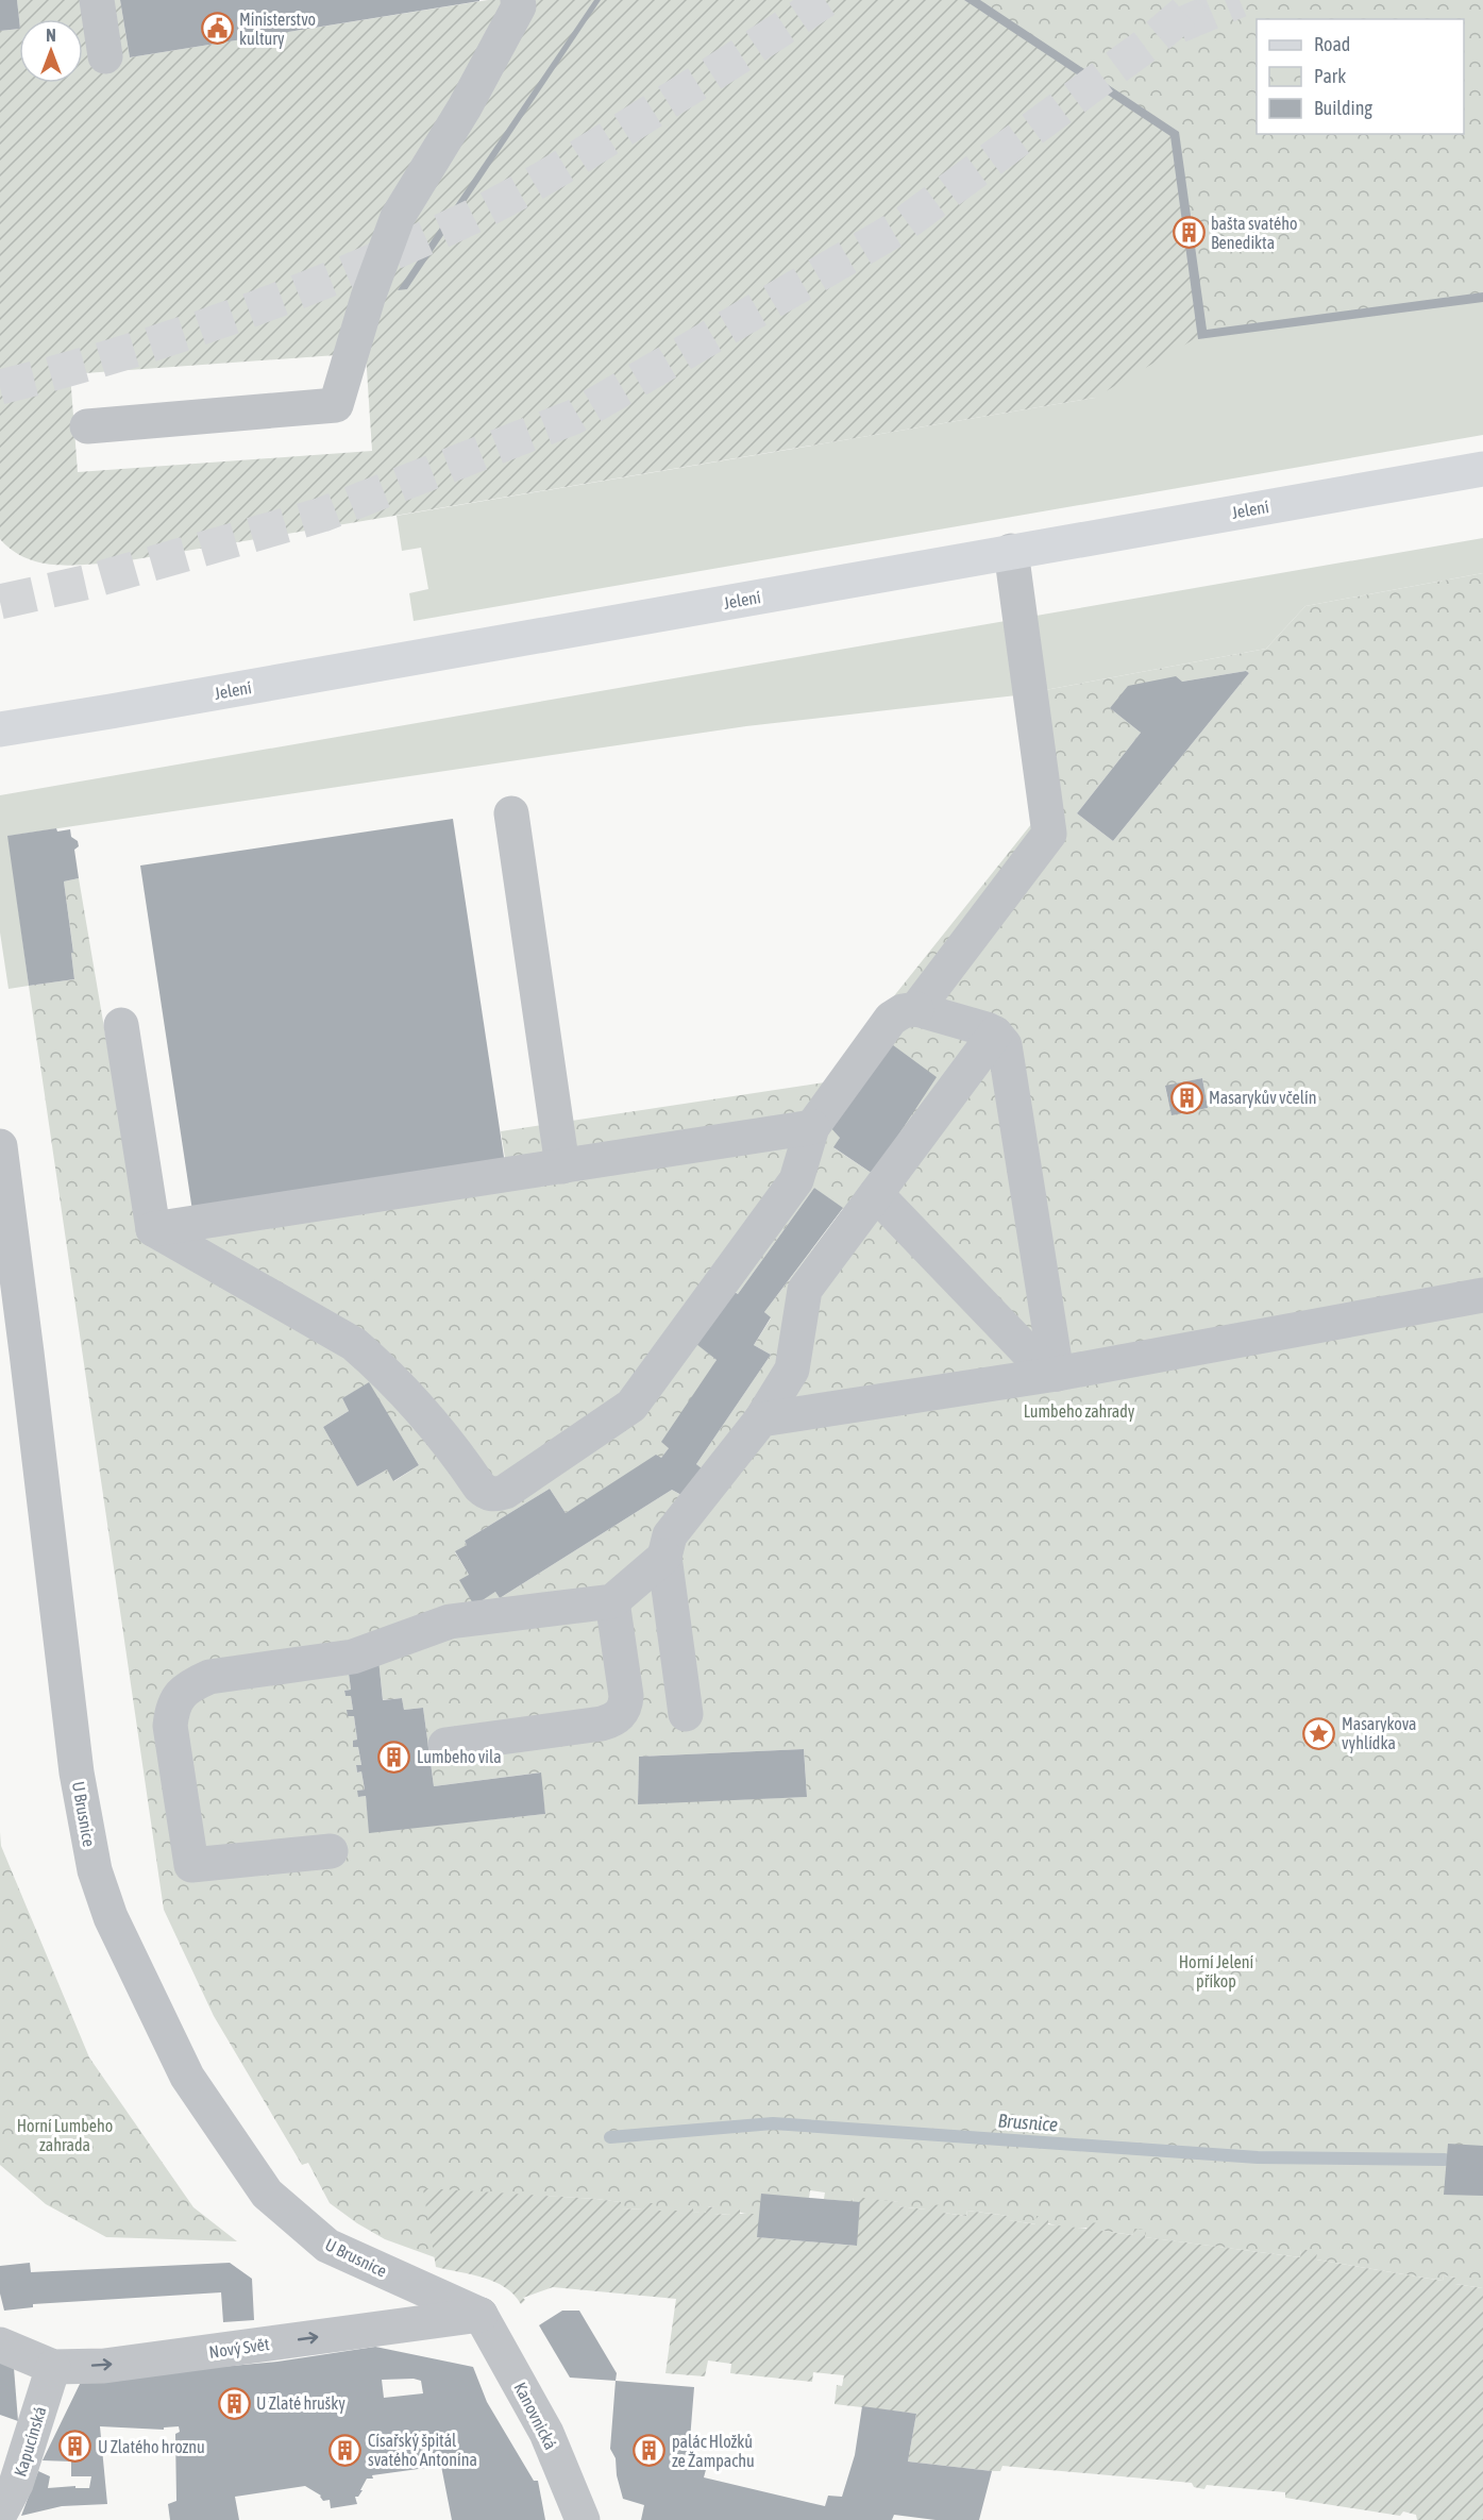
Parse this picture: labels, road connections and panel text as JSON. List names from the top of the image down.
{
  "streets": {
    "main road": ["Jelení"],
    "street": [
      "U Brusnice",
      "Nový Svět",
      "Kanovnická",
      "Kapucínská"
    ]
  },
  "crossings": [
    ["U Brusnice", "Nový Svět"],
    ["U Brusnice", "Kanovnická"],
    ["Nový Svět", "Kanovnická"],
    ["Nový Svět", "Kapucínská"]
  ],
  "one_way": ["Nový Svět"],
  "water": ["Brusnice"],
  "parks": ["Lumbeho zahrady", "Horní Jelení příkop", "Horní Lumbeho zahrada"],
  "places": {
    "public building": ["Ministerstvo kultury"],
    "building": [
      "bašta svatého Benedikta",
      "Masarykův včelín",
      "Lumbeho vila",
      "U Zlaté hrušky",
      "U Zlatého hroznu",
      "Císařský špitál svatého Antonína",
      "palác Hložků ze Žampachu"
    ],
    "place": ["Masarykova vyhlídka"]
  },
  "legend": ["Road", "Park", "Building"],
  "north": "top"
}
